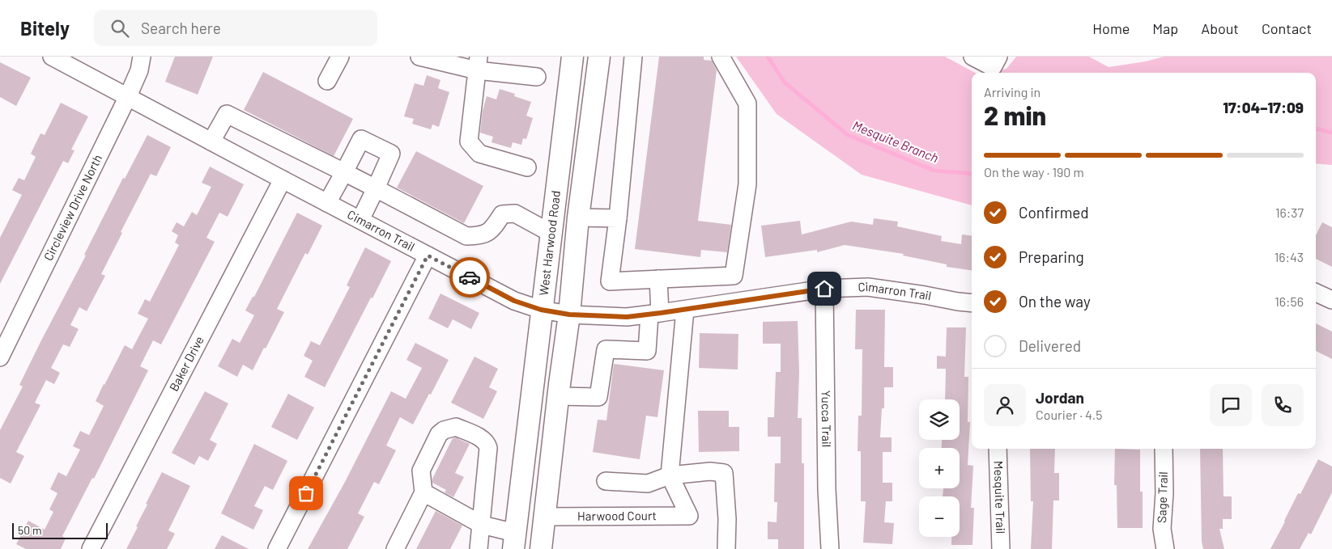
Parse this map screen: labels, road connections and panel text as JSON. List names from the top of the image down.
{
  "streets": {
    "main road": ["West Harwood Road"],
    "street": [
      "Circleview Drive North",
      "Cimarron Trail",
      "Baker Drive",
      "Yucca Trail",
      "Mesquite Trail",
      "Sage Trail",
      "Harwood Court"
    ]
  },
  "crossings": [
    ["Circleview Drive North", "Cimarron Trail"],
    ["Cimarron Trail", "West Harwood Road"],
    ["Cimarron Trail", "Baker Drive"],
    ["Cimarron Trail", "Yucca Trail"]
  ],
  "water": ["Mesquite Branch"],
  "scale_bar": "50 m",
  "page": {
    "header": "Bitely",
    "search": "Search here",
    "nav": [
      "Home",
      "Map",
      "About",
      "Contact"
    ],
    "heading": ["2 min", "Arriving in", "17:04–17:09"],
    "panel": ["Jordan", "Courier · 4.5"],
    "bar": "On the way · 190 m",
    "list": [
      ["Confirmed", "16:37"],
      ["Preparing", "16:43"],
      ["On the way", "16:56"],
      "Delivered"
    ],
    "map_buttons": ["+", "−"],
    "scale": "50 m"
  }
}
